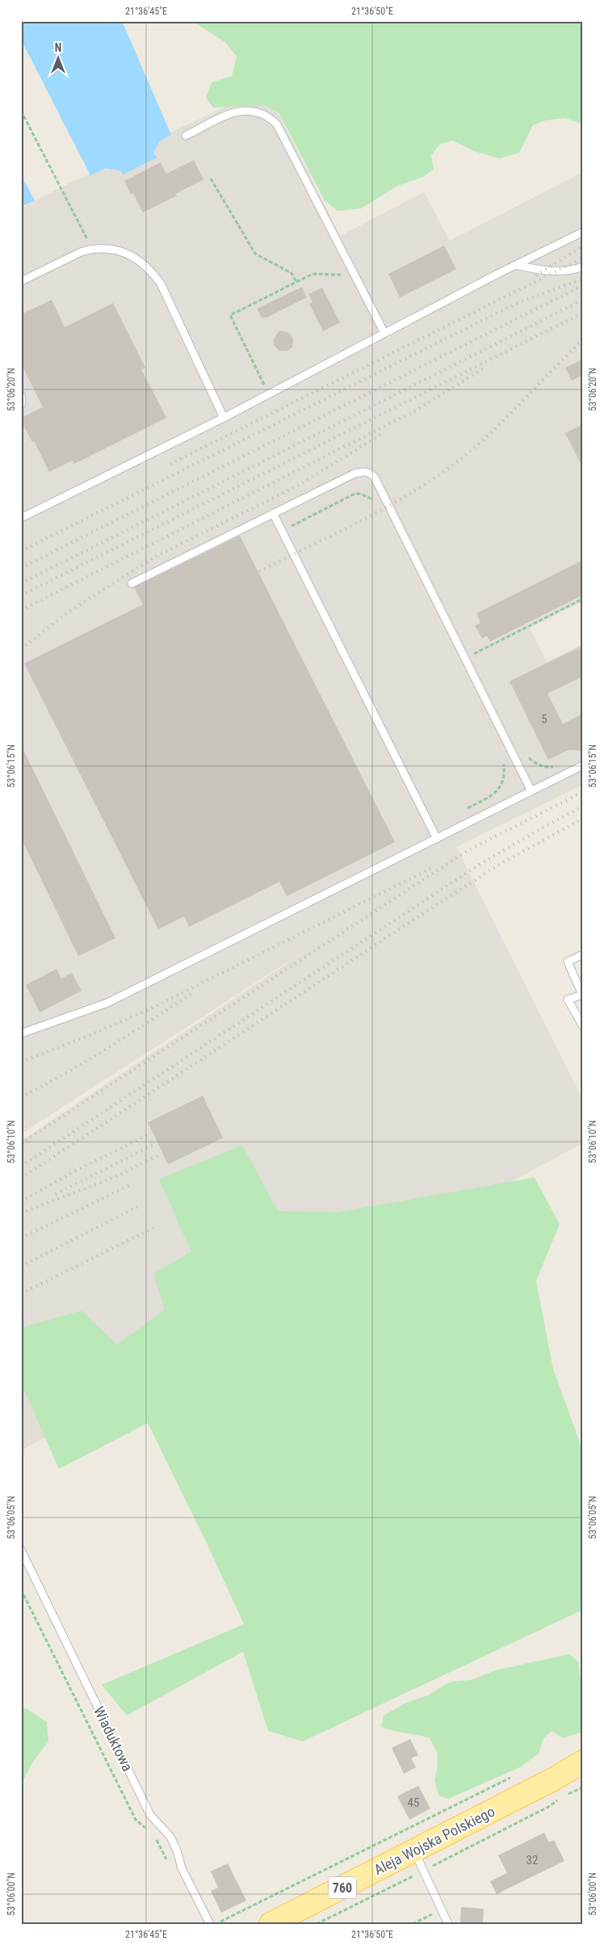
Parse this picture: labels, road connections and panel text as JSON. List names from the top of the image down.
{
  "streets": {
    "main road": ["Aleja Wojska Polskiego", "760"],
    "lane": ["Wiaduktowa"]
  },
  "house_numbers": ["5", "45", "32"],
  "north": "top",
  "coordinates": [
    "21°36'45\"E",
    "21°36'50\"E",
    "53°06'20\"N",
    "53°06'15\"N",
    "53°06'10\"N",
    "53°06'05\"N",
    "53°06'00\"N"
  ]
}
